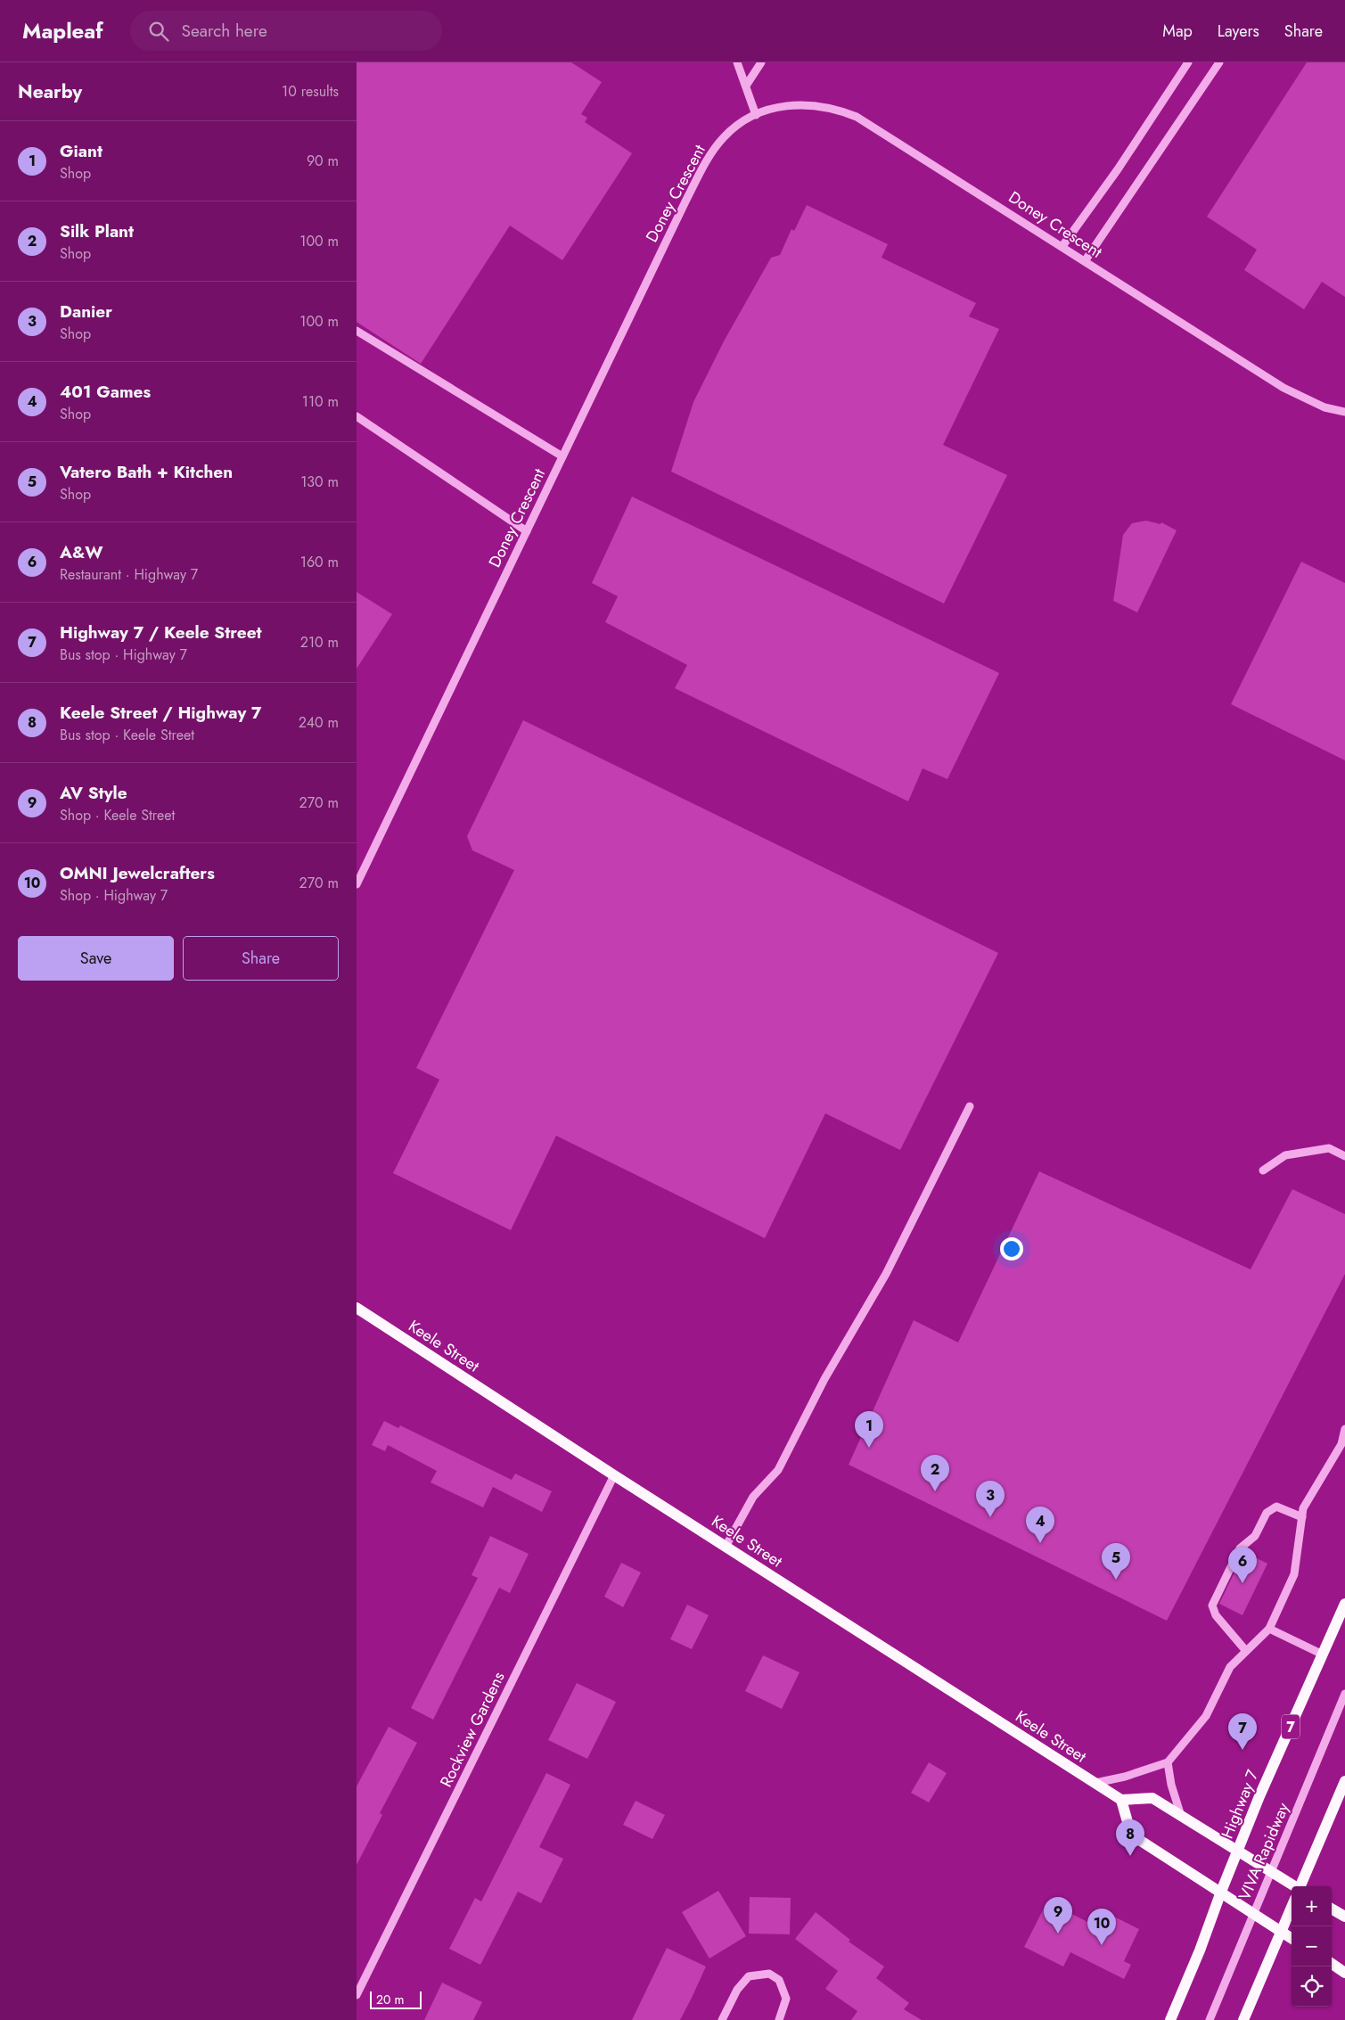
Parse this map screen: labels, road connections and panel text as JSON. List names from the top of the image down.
{
  "streets": {
    "main road": ["Keele Street", "7", "Highway 7"],
    "street": ["Doney Crescent", "Rockview Gardens", "VIVA Rapidway"]
  },
  "crossings": [
    ["Keele Street", "Rockview Gardens"]
  ],
  "scale_bar": "20 m",
  "page": {
    "header": "Mapleaf",
    "search": "Search here",
    "nav": ["Map", "Layers", "Share"],
    "heading": ["Nearby", "10 results"],
    "list": [
      {
        "mark": "1",
        "name": "Giant",
        "note": "Shop",
        "value": "90 m"
      },
      {
        "mark": "2",
        "name": "Silk Plant",
        "note": "Shop",
        "value": "100 m"
      },
      {
        "mark": "3",
        "name": "Danier",
        "note": "Shop",
        "value": "100 m"
      },
      {
        "mark": "4",
        "name": "401 Games",
        "note": "Shop",
        "value": "110 m"
      },
      {
        "mark": "5",
        "name": "Vatero Bath + Kitchen",
        "note": "Shop",
        "value": "130 m"
      },
      {
        "mark": "6",
        "name": "A&W",
        "note": "Restaurant · Highway 7",
        "value": "160 m"
      },
      {
        "mark": "7",
        "name": "Highway 7 / Keele Street",
        "note": "Bus stop · Highway 7",
        "value": "210 m"
      },
      {
        "mark": "8",
        "name": "Keele Street / Highway 7",
        "note": "Bus stop · Keele Street",
        "value": "240 m"
      },
      {
        "mark": "9",
        "name": "AV Style",
        "note": "Shop · Keele Street",
        "value": "270 m"
      },
      {
        "mark": "10",
        "name": "OMNI Jewelcrafters",
        "note": "Shop · Highway 7",
        "value": "270 m"
      }
    ],
    "buttons": ["Save", "Share"],
    "pins": [
      "1",
      "2",
      "3",
      "4",
      "5",
      "6",
      "7",
      "8",
      "9",
      "10"
    ],
    "map_buttons": ["+", "−"],
    "scale": "20 m"
  }
}
